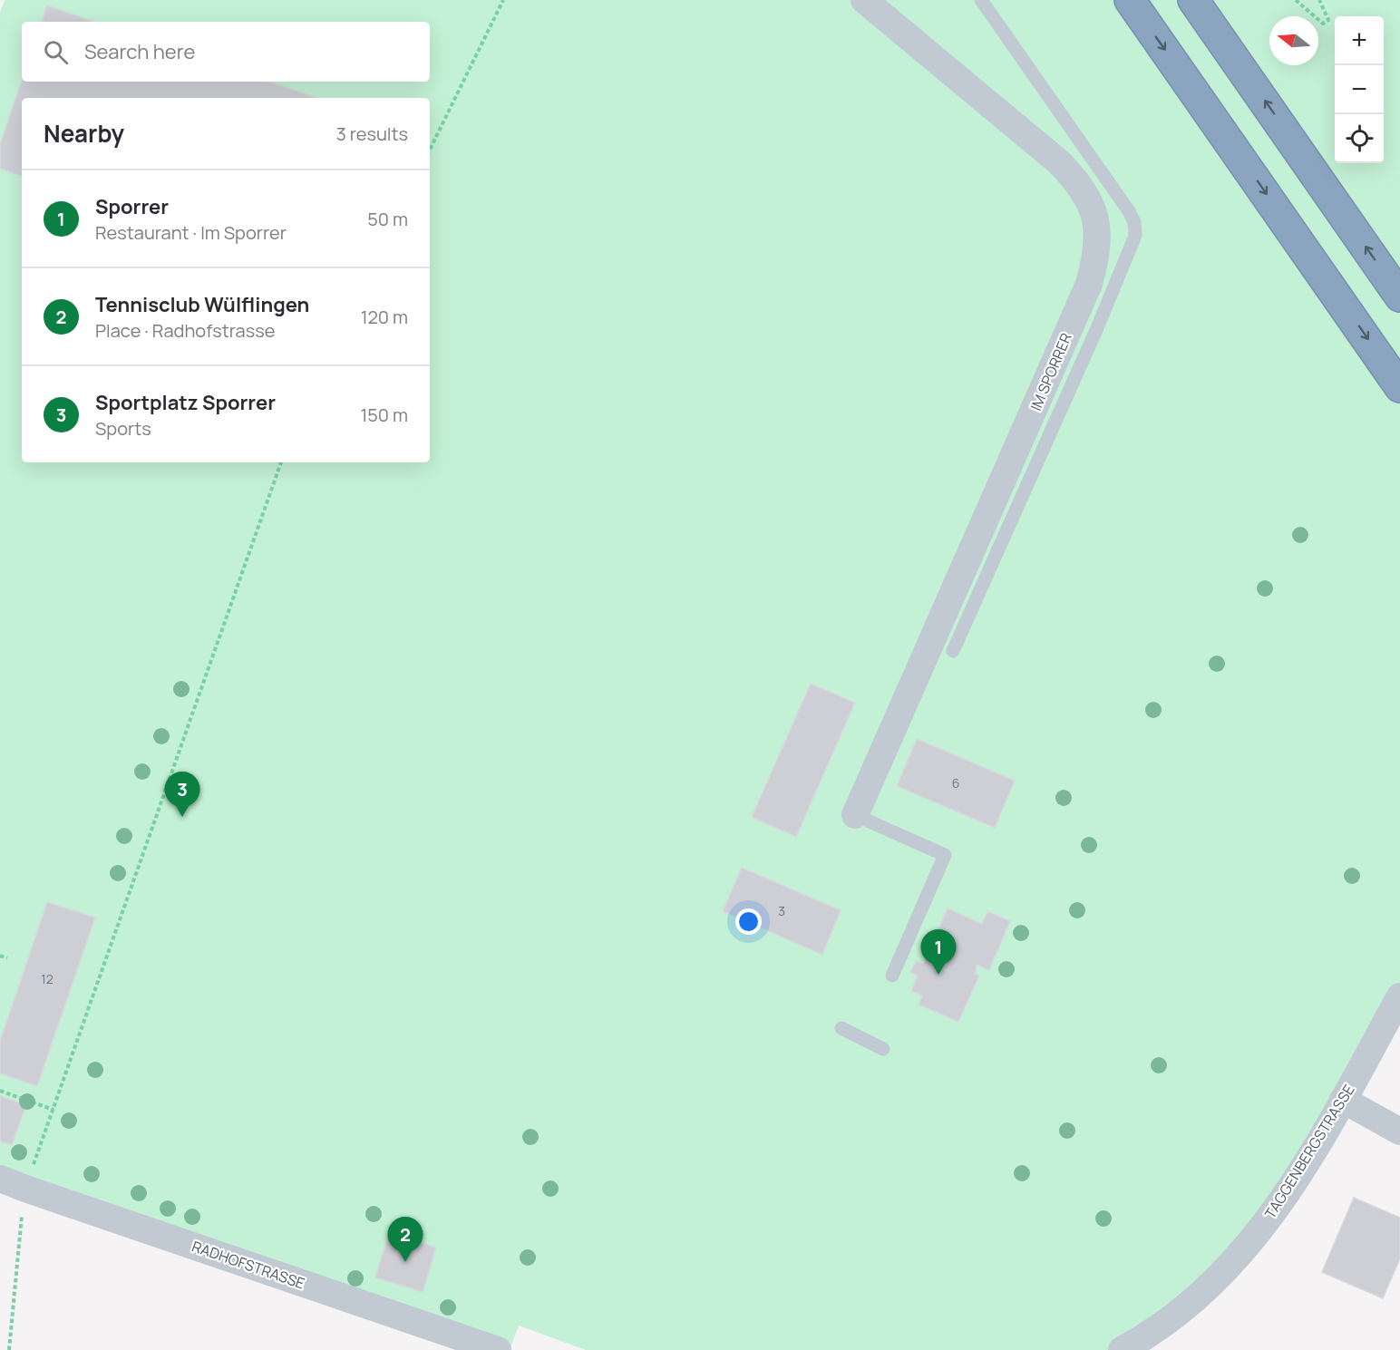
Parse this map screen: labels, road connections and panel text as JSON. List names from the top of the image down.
{
  "streets": {
    "street": ["IM SPORRER", "TAGGENBERGSTRASSE", "RADHOFSTRASSE"]
  },
  "house_numbers": ["6", "3", "12"],
  "north": "left",
  "page": {
    "map_buttons": ["+", "−"],
    "search": "Search here",
    "heading": ["Nearby", "3 results"],
    "list": [
      {
        "mark": "1",
        "name": "Sporrer",
        "note": "Restaurant · Im Sporrer",
        "value": "50 m"
      },
      {
        "mark": "2",
        "name": "Tennisclub Wülflingen",
        "note": "Place · Radhofstrasse",
        "value": "120 m"
      },
      {
        "mark": "3",
        "name": "Sportplatz Sporrer",
        "note": "Sports",
        "value": "150 m"
      }
    ],
    "pins": ["3", "1", "2"]
  }
}
